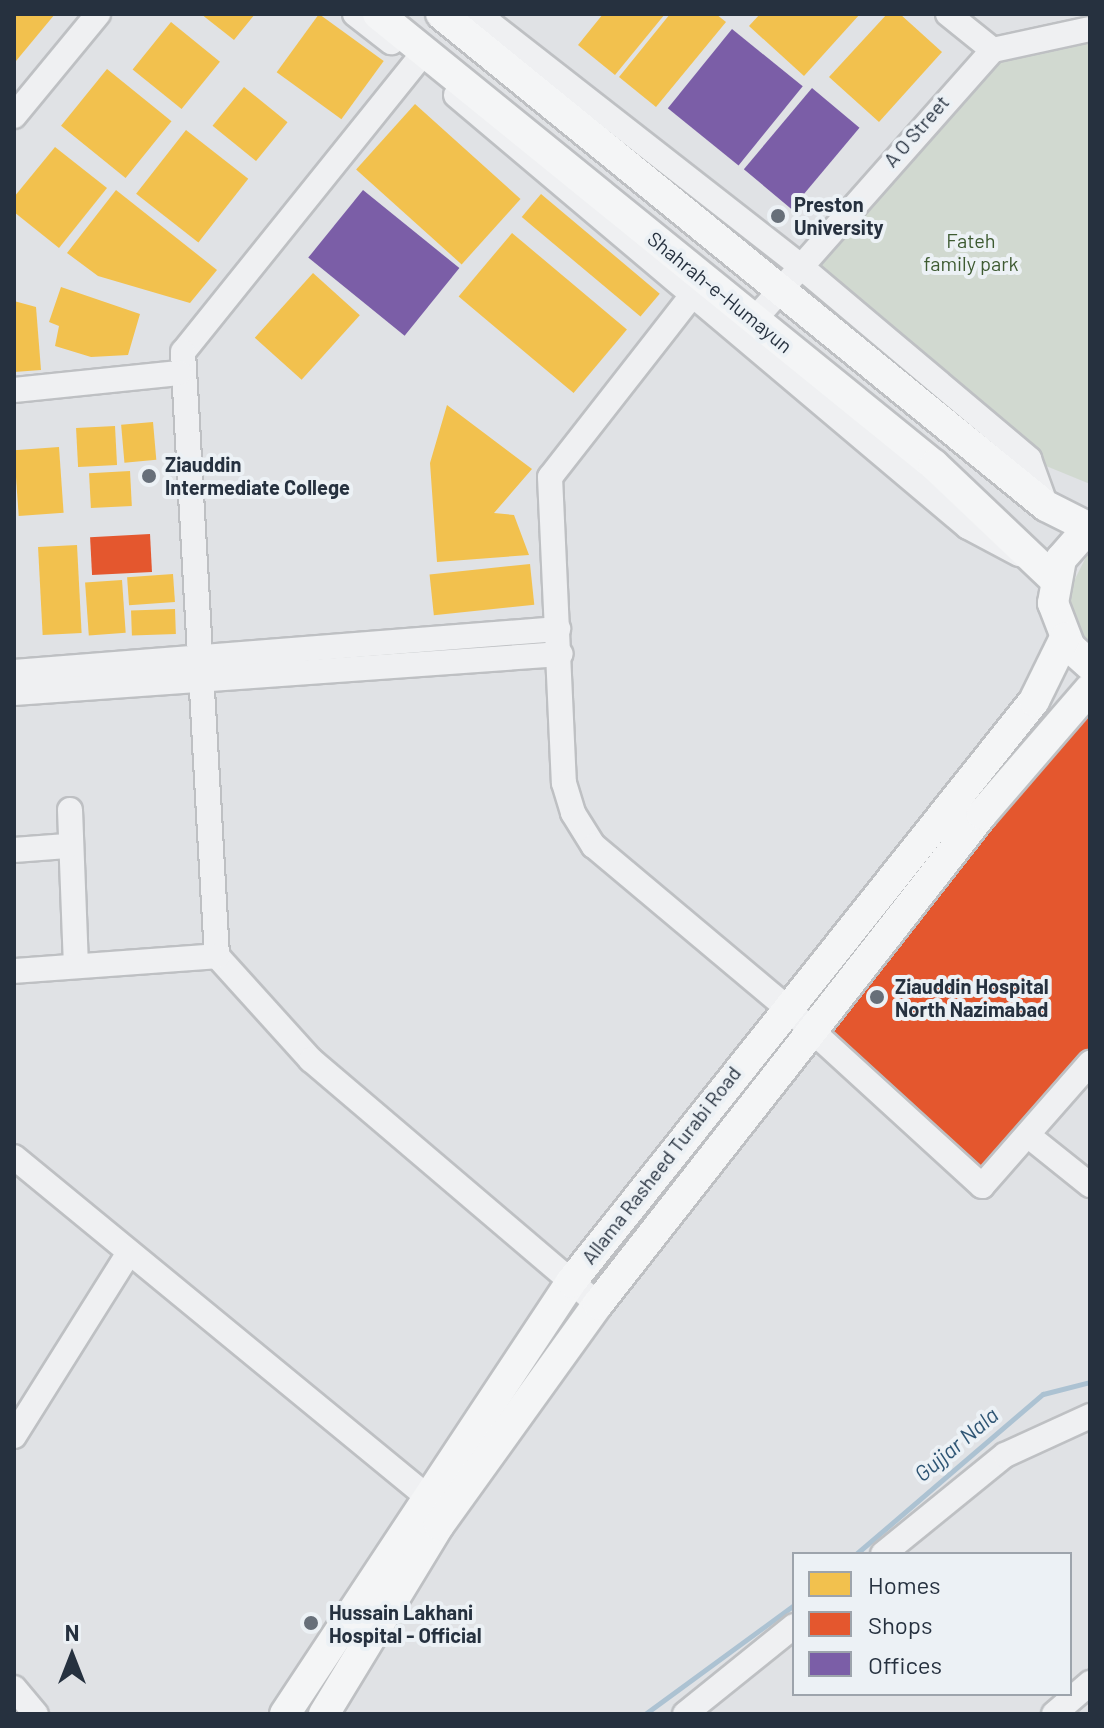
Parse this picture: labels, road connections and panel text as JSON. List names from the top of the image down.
{
  "streets": {
    "main road": ["Shahrah-e-Humayun", "Allama Rasheed Turabi Road"],
    "street": ["A O Street"]
  },
  "crossings": [
    ["A O Street", "Shahrah-e-Humayun"]
  ],
  "water": ["Gujjar Nala"],
  "parks": ["Fateh family park"],
  "places": [
    "Preston University",
    "Ziauddin Intermediate College",
    "Ziauddin Hospital North Nazimabad",
    "Hussain Lakhani Hospital - Official"
  ],
  "legend": ["Homes", "Shops", "Offices"],
  "north": "top"
}
